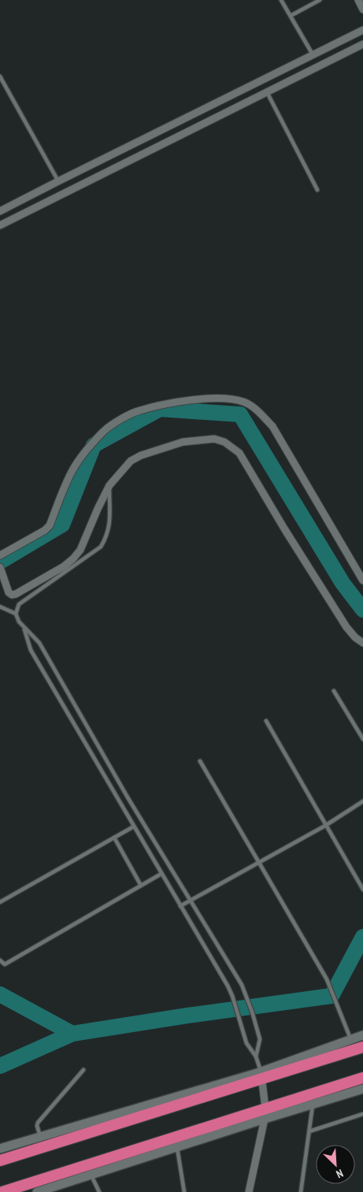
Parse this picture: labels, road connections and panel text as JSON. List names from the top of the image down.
{
  "north": "bottom right"
}
